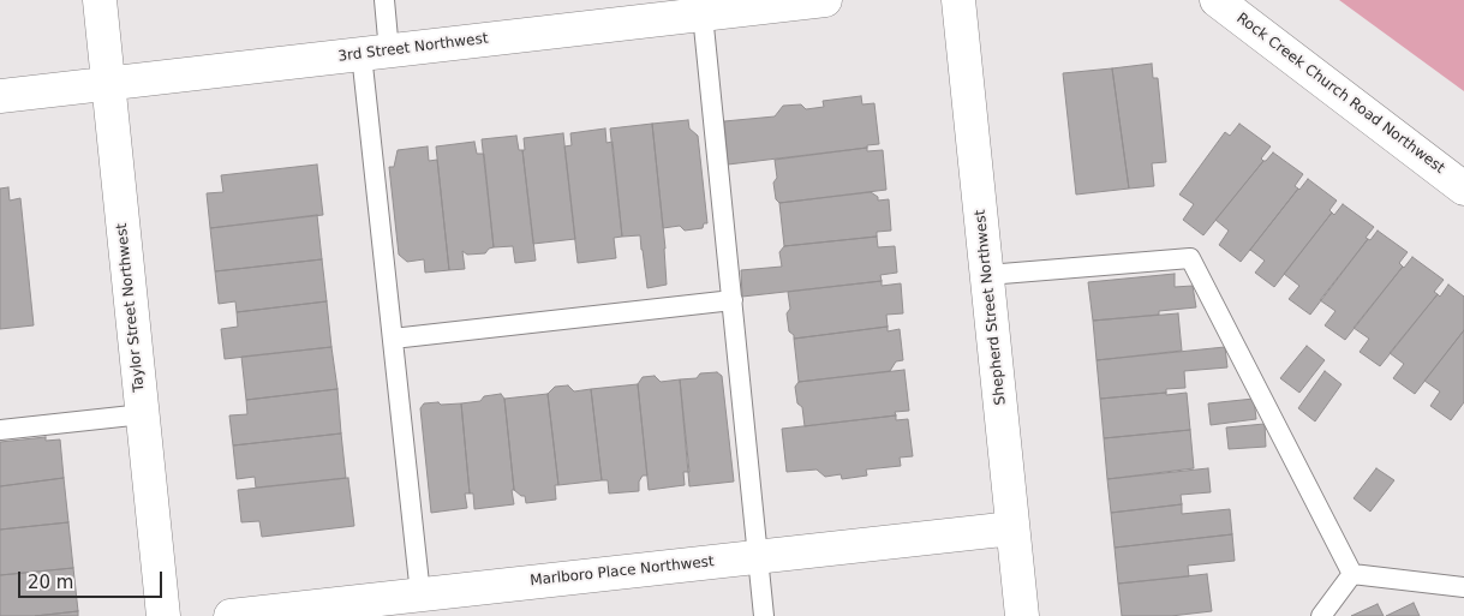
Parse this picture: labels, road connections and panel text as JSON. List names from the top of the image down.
{
  "streets": {
    "street": [
      "3rd Street Northwest",
      "Rock Creek Church Road Northwest",
      "Taylor Street Northwest",
      "Shepherd Street Northwest",
      "Marlboro Place Northwest"
    ]
  },
  "crossings": [
    ["3rd Street Northwest", "Taylor Street Northwest"],
    ["Shepherd Street Northwest", "Marlboro Place Northwest"]
  ],
  "scale_bar": "20 m"
}
